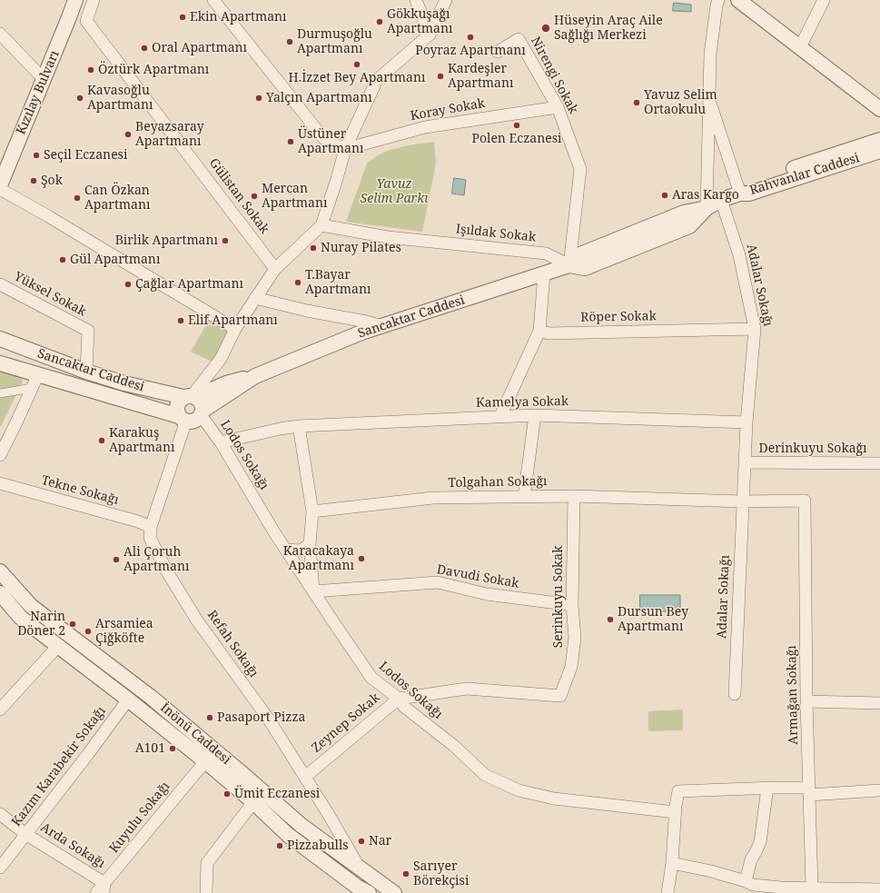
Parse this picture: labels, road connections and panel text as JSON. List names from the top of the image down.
{
  "streets": {
    "street": [
      "Nirengi Sokak",
      "Kızılay Bulvarı",
      "Koray Sokak",
      "Rahvanlar Caddesi",
      "Gülistan Sokak",
      "Işıldak Sokak",
      "Adalar Sokağı",
      "Yüksel Sokak",
      "Sancaktar Caddesi",
      "Röper Sokak",
      "Kamelya Sokak",
      "Derinkuyu Sokağı",
      "Lodos Sokağı",
      "Tolgahan Sokağı",
      "Tekne Sokağı",
      "Davudi Sokak",
      "Serinkuyu Sokak",
      "Refah Sokağı",
      "Armağan Sokağı",
      "Zeynep Sokak",
      "İnönü Caddesi",
      "Kazım Karabekir Sokağı",
      "Kuyulu Sokağı",
      "Arda Sokağı"
    ]
  },
  "crossings": [
    ["Nirengi Sokak", "Koray Sokak"],
    ["Nirengi Sokak", "Işıldak Sokak"],
    ["Nirengi Sokak", "Sancaktar Caddesi"],
    ["Işıldak Sokak", "Sancaktar Caddesi"],
    ["Adalar Sokağı", "Röper Sokak"],
    ["Adalar Sokağı", "Kamelya Sokak"],
    ["Adalar Sokağı", "Tolgahan Sokağı"],
    ["Yüksel Sokak", "Sancaktar Caddesi"],
    ["Sancaktar Caddesi", "Lodos Sokağı"],
    ["Sancaktar Caddesi", "Refah Sokağı"],
    ["Kamelya Sokak", "Lodos Sokağı"],
    ["Lodos Sokağı", "Davudi Sokak"],
    ["Lodos Sokağı", "Refah Sokağı"],
    ["Lodos Sokağı", "Zeynep Sokak"],
    ["Tolgahan Sokağı", "Serinkuyu Sokak"],
    ["Tolgahan Sokağı", "Armağan Sokağı"],
    ["Tekne Sokağı", "Refah Sokağı"],
    ["Davudi Sokak", "Serinkuyu Sokak"],
    ["Serinkuyu Sokak", "Zeynep Sokak"],
    ["Refah Sokağı", "Zeynep Sokak"],
    ["Refah Sokağı", "İnönü Caddesi"],
    ["İnönü Caddesi", "Kazım Karabekir Sokağı"],
    ["İnönü Caddesi", "Kuyulu Sokağı"],
    ["Kazım Karabekir Sokağı", "Arda Sokağı"],
    ["Kuyulu Sokağı", "Arda Sokağı"]
  ],
  "parks": ["Yavuz Selim Parkı"],
  "places": [
    "Ekin Apartmanı",
    "Gökkuşağı Apartmanı",
    "Hüseyin Araç Aile Sağlığı Merkezi",
    "Poyraz Apartmanı",
    "Durmuşoğlu Apartmanı",
    "Oral Apartmanı",
    "H.İzzet Bey Apartmanı",
    "Öztürk Apartmanı",
    "Kardeşler Apartmanı",
    "Kavasoğlu Apartmanı",
    "Yalçın Apartmanı",
    "Yavuz Selim Ortaokulu",
    "Polen Eczanesi",
    "Beyazsaray Apartmanı",
    "Üstüner Apartmanı",
    "Seçil Eczanesi",
    "Şok",
    "Aras Kargo",
    "Mercan Apartmanı",
    "Can Özkan Apartmanı",
    "Birlik Apartmanı",
    "Nuray Pilates",
    "Gül Apartmanı",
    "T.Bayar Apartmanı",
    "Çağlar Apartmanı",
    "Elif Apartmanı",
    "Karakuş Apartmanı",
    "Karacakaya Apartmanı",
    "Ali Çoruh Apartmanı",
    "Dursun Bey Apartmanı",
    "Narin Döner 2",
    "Arsamiea Çiğköfte",
    "Pasaport Pizza",
    "A101",
    "Ümit Eczanesi",
    "Nar",
    "Pizzabulls",
    "Sarıyer Börekçisi"
  ]
}
